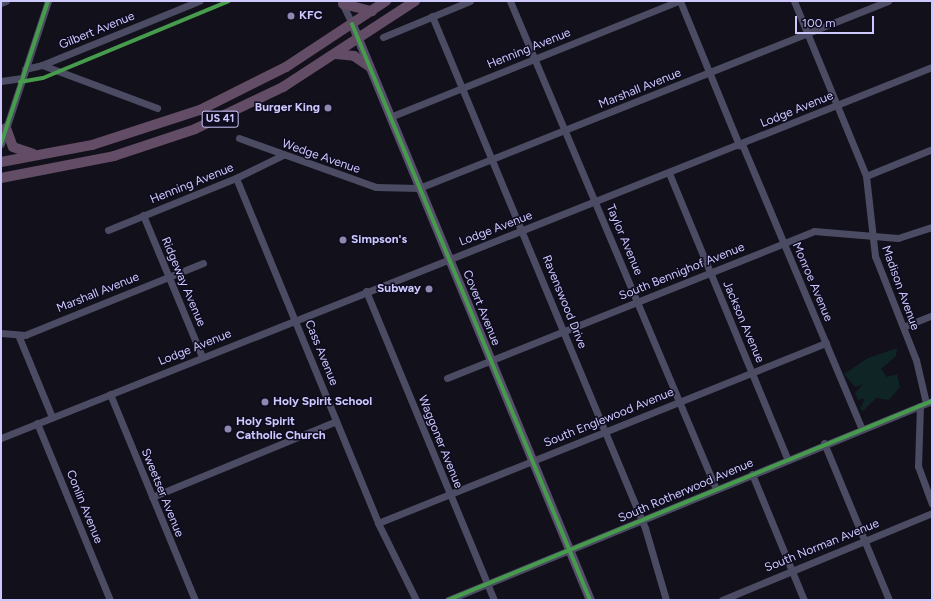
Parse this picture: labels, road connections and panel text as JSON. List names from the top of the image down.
{
  "streets": {
    "highway": ["US 41"],
    "main road": ["Covert Avenue"],
    "street": [
      "Gilbert Avenue",
      "Henning Avenue",
      "Marshall Avenue",
      "Lodge Avenue",
      "Wedge Avenue",
      "Taylor Avenue",
      "South Bennighof Avenue",
      "Ridgeway Avenue",
      "Monroe Avenue",
      "Madison Avenue",
      "Ravenswood Drive",
      "Jackson Avenue",
      "Cass Avenue",
      "South Englewood Avenue",
      "Waggoner Avenue",
      "South Rotherwood Avenue",
      "Sweetser Avenue",
      "Conlin Avenue",
      "South Norman Avenue"
    ]
  },
  "crossings": [
    ["Henning Avenue", "Wedge Avenue"],
    ["Henning Avenue", "Taylor Avenue"],
    ["Henning Avenue", "Ridgeway Avenue"],
    ["Henning Avenue", "Monroe Avenue"],
    ["Henning Avenue", "Ravenswood Drive"],
    ["Henning Avenue", "Covert Avenue"],
    ["Henning Avenue", "Cass Avenue"],
    ["Marshall Avenue", "Wedge Avenue"],
    ["Marshall Avenue", "Taylor Avenue"],
    ["Marshall Avenue", "Ridgeway Avenue"],
    ["Marshall Avenue", "Monroe Avenue"],
    ["Marshall Avenue", "Madison Avenue"],
    ["Marshall Avenue", "Ravenswood Drive"],
    ["Marshall Avenue", "Covert Avenue"],
    ["Lodge Avenue", "Taylor Avenue"],
    ["Lodge Avenue", "Ridgeway Avenue"],
    ["Lodge Avenue", "Monroe Avenue"],
    ["Lodge Avenue", "Madison Avenue"],
    ["Lodge Avenue", "Ravenswood Drive"],
    ["Lodge Avenue", "Covert Avenue"],
    ["Lodge Avenue", "Jackson Avenue"],
    ["Lodge Avenue", "Cass Avenue"],
    ["Lodge Avenue", "Waggoner Avenue"],
    ["Lodge Avenue", "Sweetser Avenue"],
    ["Lodge Avenue", "Conlin Avenue"],
    ["US 41", "Covert Avenue"],
    ["Taylor Avenue", "South Bennighof Avenue"],
    ["Taylor Avenue", "South Englewood Avenue"],
    ["Taylor Avenue", "South Rotherwood Avenue"],
    ["South Bennighof Avenue", "Monroe Avenue"],
    ["South Bennighof Avenue", "Madison Avenue"],
    ["South Bennighof Avenue", "Ravenswood Drive"],
    ["South Bennighof Avenue", "Covert Avenue"],
    ["South Bennighof Avenue", "Jackson Avenue"],
    ["Monroe Avenue", "South Englewood Avenue"],
    ["Monroe Avenue", "South Rotherwood Avenue"],
    ["Madison Avenue", "South Rotherwood Avenue"],
    ["Ravenswood Drive", "South Englewood Avenue"],
    ["Ravenswood Drive", "South Rotherwood Avenue"],
    ["Covert Avenue", "South Englewood Avenue"],
    ["Covert Avenue", "South Rotherwood Avenue"],
    ["Jackson Avenue", "South Englewood Avenue"],
    ["Jackson Avenue", "South Rotherwood Avenue"],
    ["Cass Avenue", "South Englewood Avenue"],
    ["South Englewood Avenue", "Waggoner Avenue"],
    ["Waggoner Avenue", "South Rotherwood Avenue"]
  ],
  "places": [
    "KFC",
    "Burger King",
    "Simpson's",
    "Subway",
    "Holy Spirit School",
    "Holy Spirit Catholic Church"
  ],
  "scale_bar": "100 m"
}
